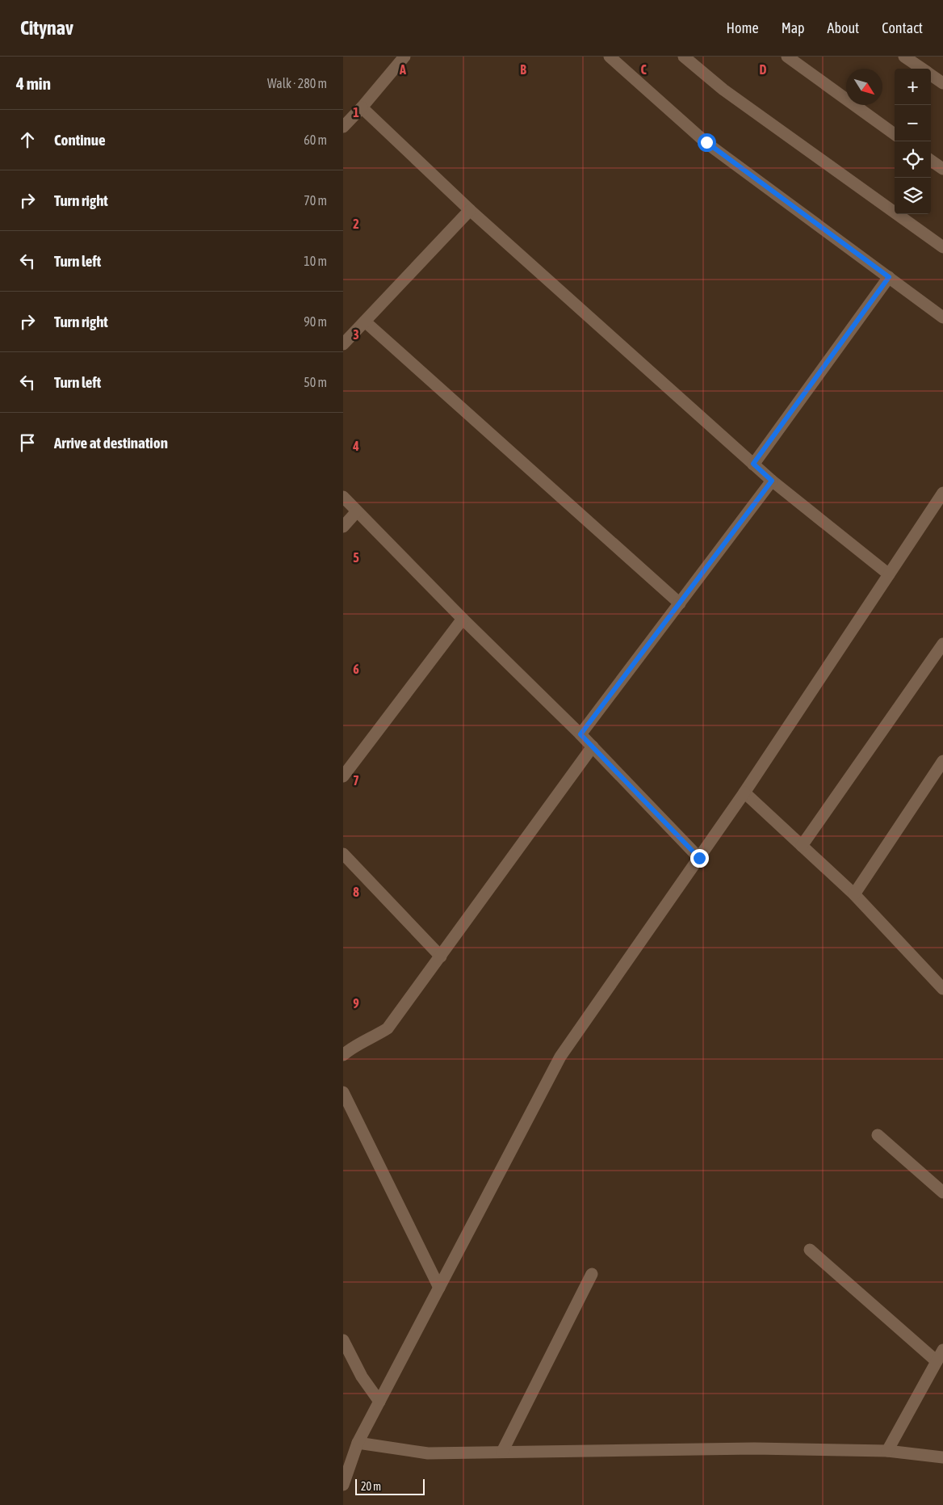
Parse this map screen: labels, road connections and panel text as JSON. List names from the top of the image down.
{
  "scale_bar": "20 m",
  "north": "bottom right",
  "page": {
    "header": "Citynav",
    "nav": [
      "Home",
      "Map",
      "About",
      "Contact"
    ],
    "heading": ["4 min", "Walk · 280 m"],
    "map_buttons": ["+", "−"],
    "list": [
      ["Continue", "60 m"],
      ["Turn right", "70 m"],
      ["Turn left", "10 m"],
      ["Turn right", "90 m"],
      ["Turn left", "50 m"],
      "Arrive at destination"
    ],
    "scale": "20 m"
  },
  "grid": {
    "columns": [
      "A",
      "B",
      "C",
      "D"
    ],
    "rows": [
      "1",
      "2",
      "3",
      "4",
      "5",
      "6",
      "7",
      "8",
      "9"
    ]
  }
}
